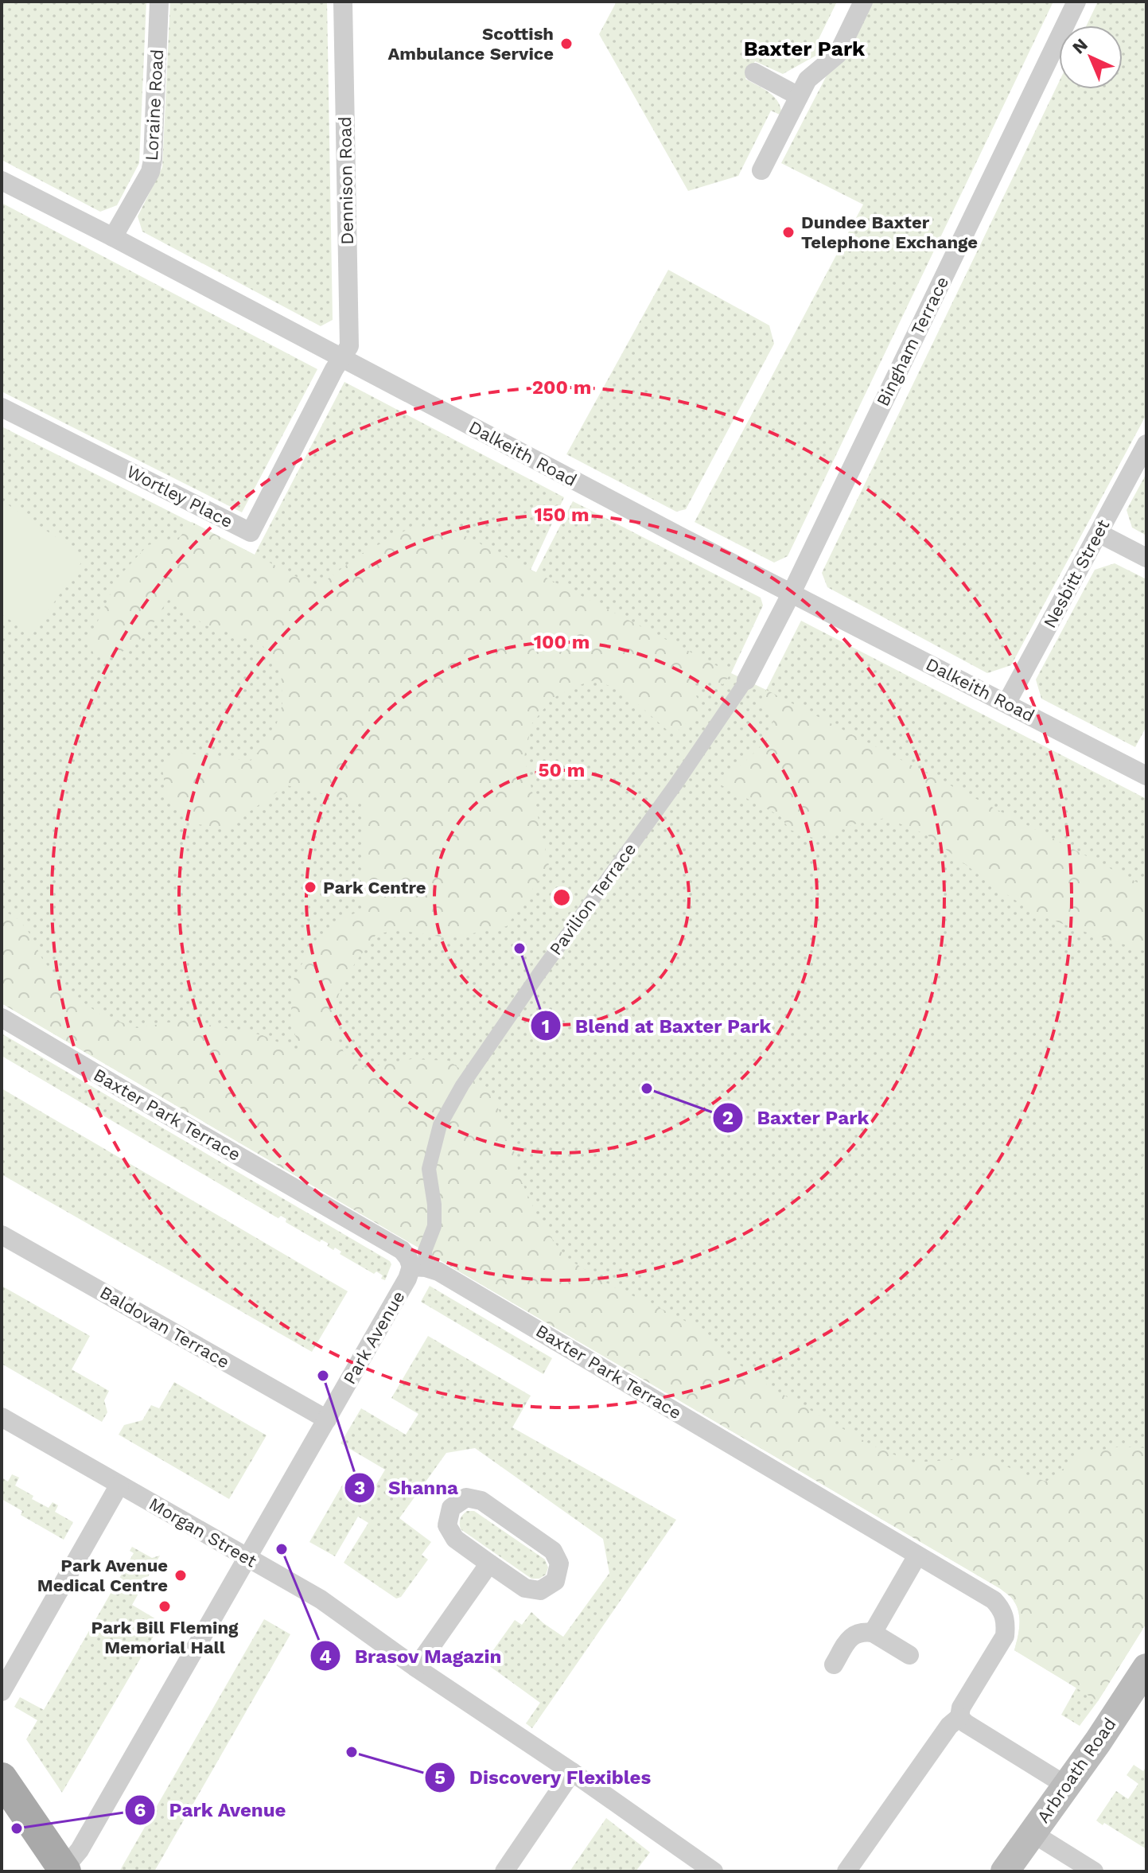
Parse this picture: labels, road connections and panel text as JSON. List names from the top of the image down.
{
  "streets": {
    "main road": ["Arbroath Road"],
    "street": [
      "Loraine Road",
      "Dennison Road",
      "Bingham Terrace",
      "Dalkeith Road",
      "Wortley Place",
      "Nesbitt Street",
      "Pavilion Terrace",
      "Baxter Park Terrace",
      "Baldovan Terrace",
      "Park Avenue",
      "Morgan Street"
    ]
  },
  "crossings": [
    ["Loraine Road", "Dalkeith Road"],
    ["Dennison Road", "Dalkeith Road"],
    ["Dennison Road", "Wortley Place"],
    ["Bingham Terrace", "Dalkeith Road"],
    ["Bingham Terrace", "Pavilion Terrace"],
    ["Dalkeith Road", "Wortley Place"],
    ["Dalkeith Road", "Nesbitt Street"],
    ["Pavilion Terrace", "Baxter Park Terrace"],
    ["Pavilion Terrace", "Park Avenue"],
    ["Baxter Park Terrace", "Park Avenue"],
    ["Baldovan Terrace", "Park Avenue"],
    ["Park Avenue", "Morgan Street"]
  ],
  "districts": ["Baxter Park"],
  "places": [
    "Scottish Ambulance Service",
    "Dundee Baxter Telephone Exchange",
    "Park Centre",
    "Blend at Baxter Park",
    "Baxter Park",
    "Shanna",
    "Brasov Magazin",
    "Park Avenue Medical Centre",
    "Park Bill Fleming Memorial Hall",
    "Discovery Flexibles",
    "Park Avenue"
  ],
  "north": "top left",
  "rings": [
    "200 m",
    "150 m",
    "100 m",
    "50 m"
  ]
}
